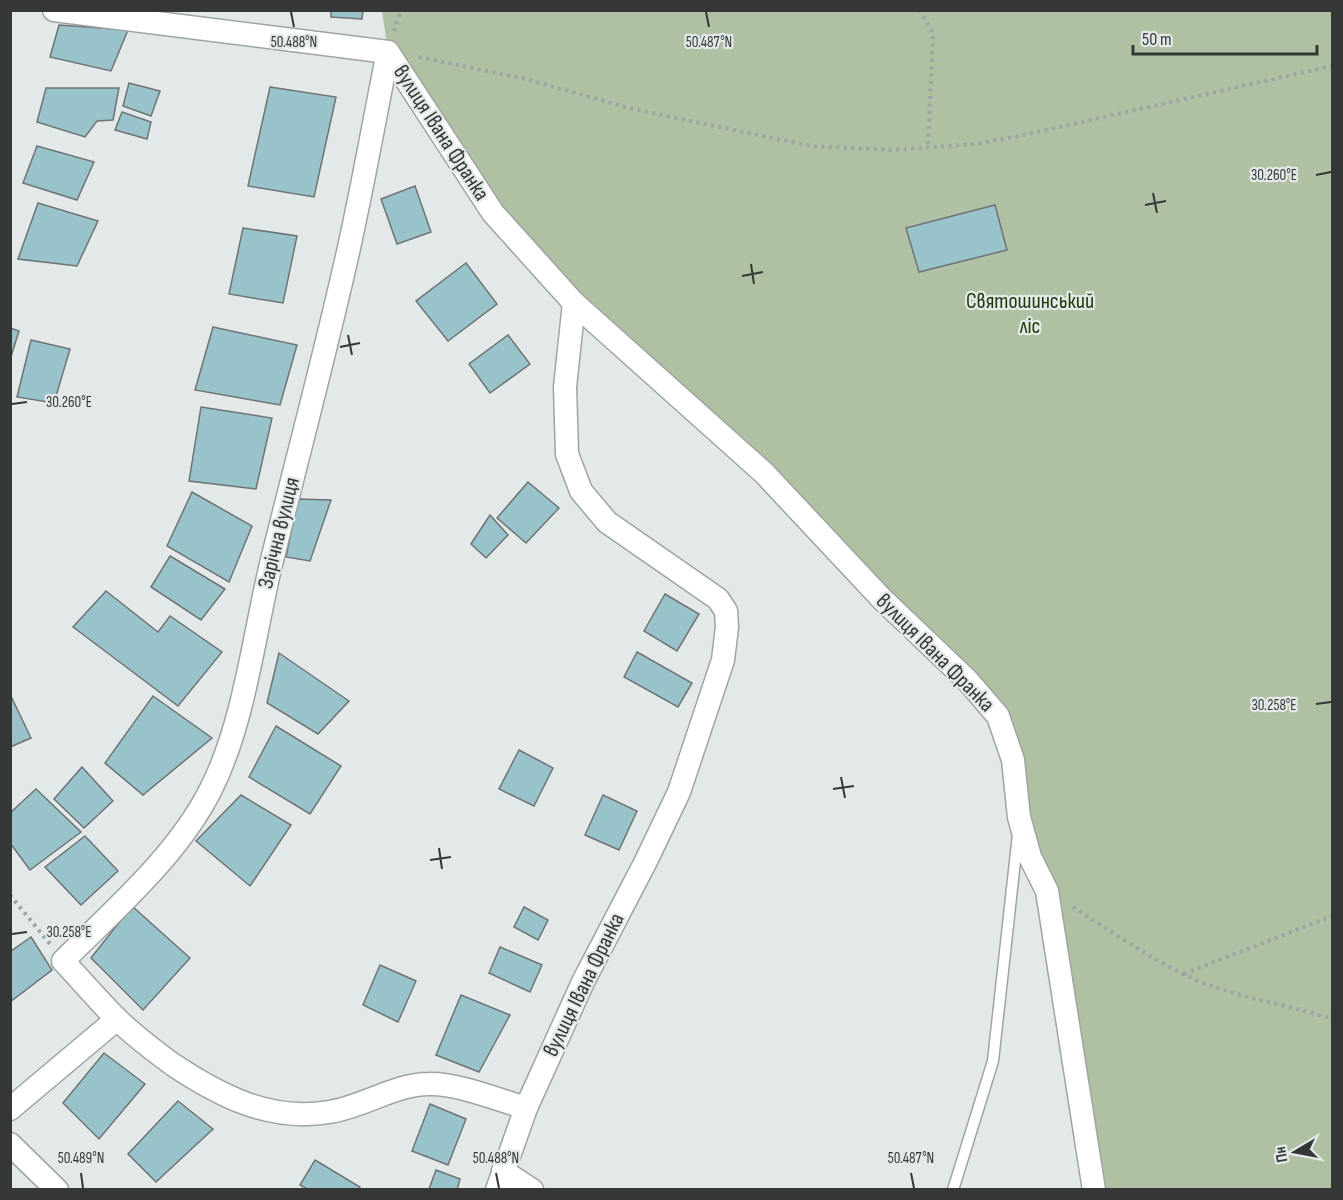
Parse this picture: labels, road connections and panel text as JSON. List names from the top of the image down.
{
  "streets": {
    "street": ["вулиця Івана Франка", "Зарічна вулиця"]
  },
  "crossings": [
    ["вулиця Івана Франка", "Зарічна вулиця"]
  ],
  "parks": ["Святошинський ліс"],
  "scale_bar": "50 m",
  "north": "left",
  "coordinates": [
    "50.488°N",
    "50.487°N",
    "30.260°E",
    "30.258°E",
    "50.489°N"
  ]
}
